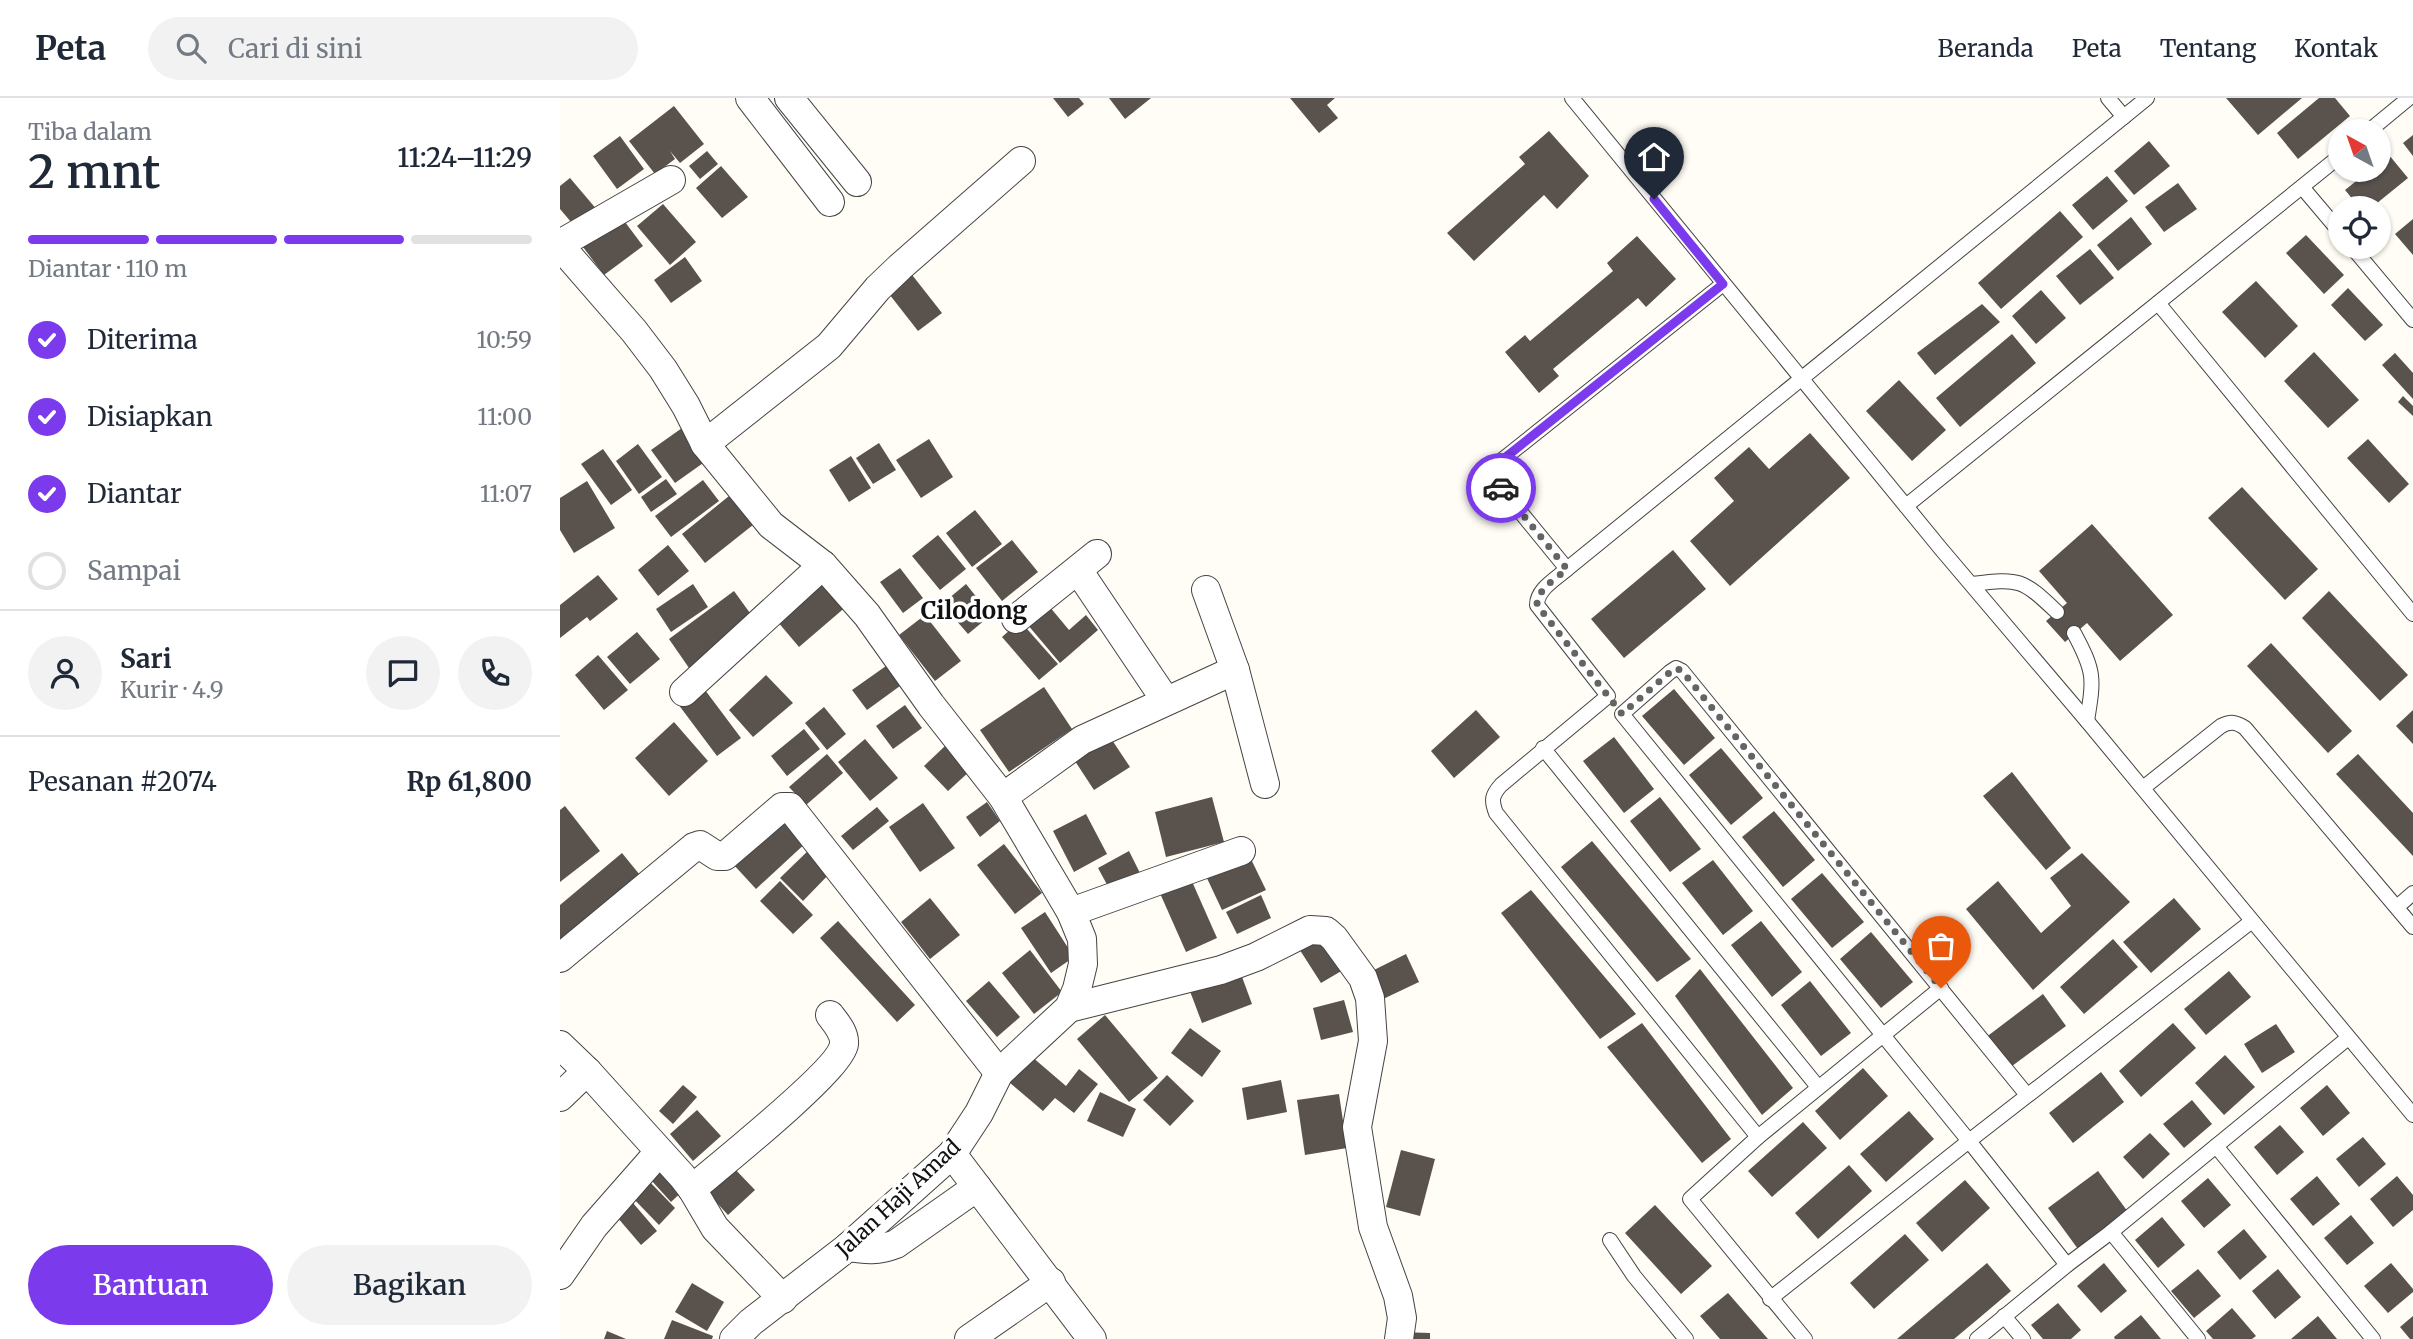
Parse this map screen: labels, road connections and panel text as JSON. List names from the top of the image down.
{
  "streets": {
    "street": ["Jalan Haji Amad"]
  },
  "districts": ["Cilodong"],
  "north": "top left",
  "page": {
    "header": "Peta",
    "search": "Cari di sini",
    "nav": [
      "Beranda",
      "Peta",
      "Tentang",
      "Kontak"
    ],
    "heading": ["2 mnt", "Tiba dalam", "11:24–11:29"],
    "panel": [
      "Sari",
      "Kurir · 4.9",
      "Pesanan #2074",
      "Rp 61,800"
    ],
    "bar": "Diantar · 110 m",
    "list": [
      ["Diterima", "10:59"],
      ["Disiapkan", "11:00"],
      ["Diantar", "11:07"],
      "Sampai"
    ],
    "buttons": ["Bantuan", "Bagikan"]
  }
}
